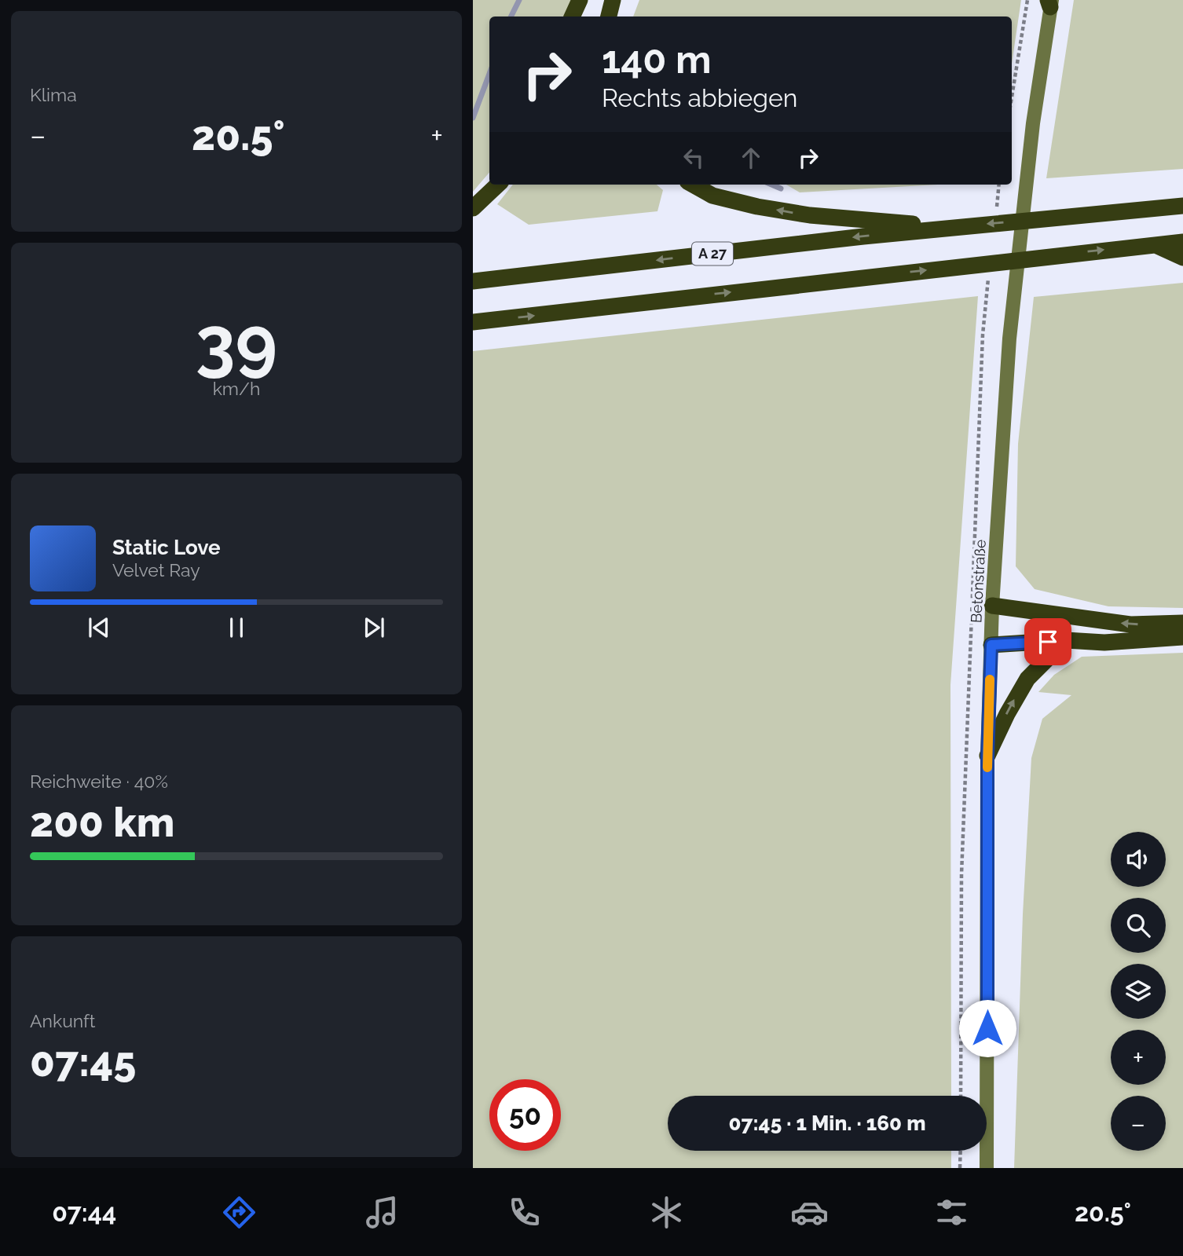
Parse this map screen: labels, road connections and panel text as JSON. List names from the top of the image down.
{
  "streets": {
    "highway": ["A 27"],
    "main road": ["Betonstraße"]
  },
  "page": {
    "tile": [
      "Klima",
      ["39", "km/h"],
      ["Reichweite · 40%", "200 km"],
      ["Ankunft", "07:45"]
    ],
    "turn": ["140 m", "Rechts abbiegen"],
    "heat": ["−", "20.5°", "+"],
    "song": ["Static Love", "Velvet Ray"],
    "map_buttons": ["+", "−"],
    "limit": "50",
    "trip": "07:45 · 1 Min. · 160 m",
    "tabs": ["07:44", "20.5°"]
  }
}
